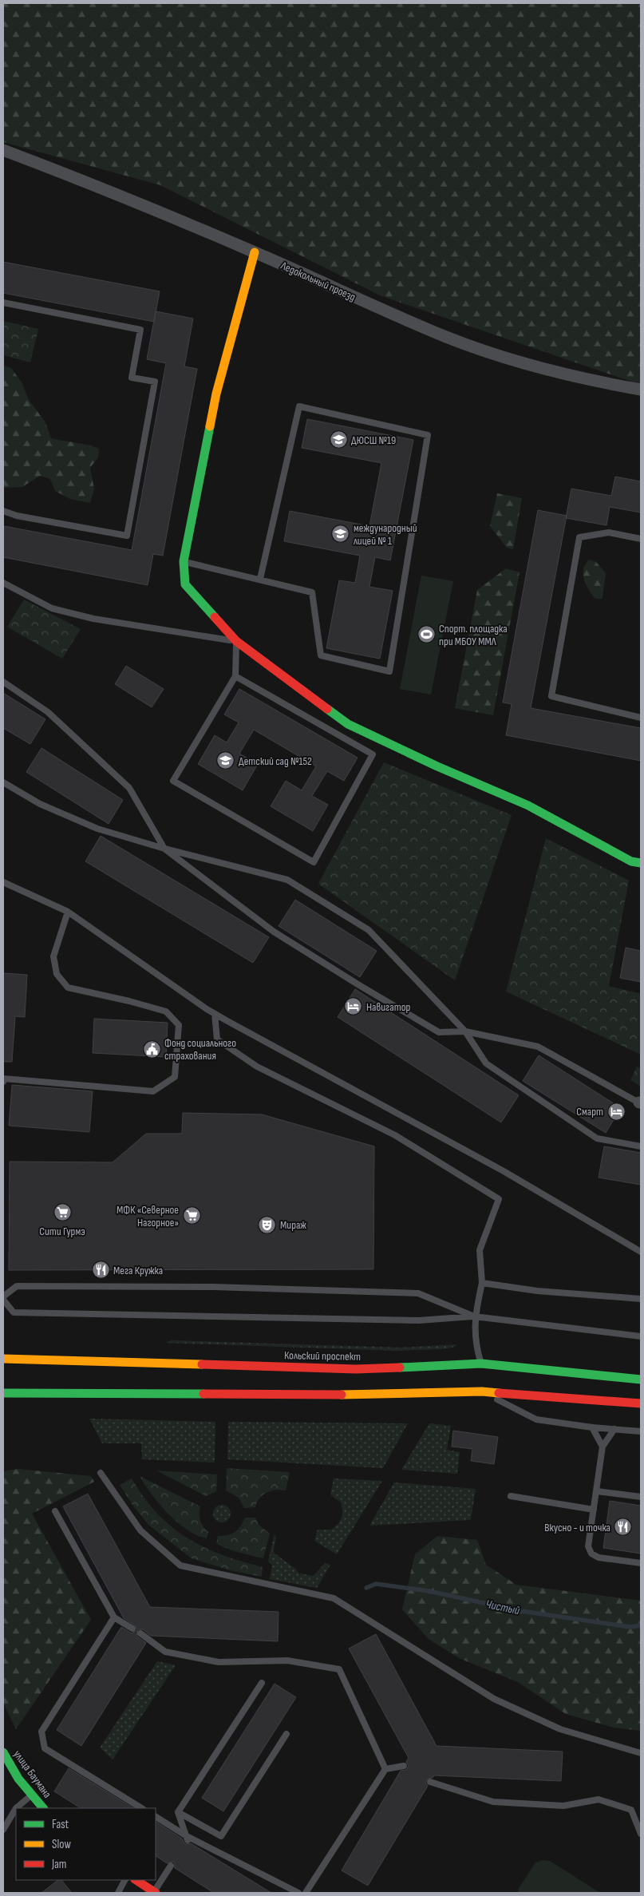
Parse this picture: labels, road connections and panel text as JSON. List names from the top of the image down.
{
  "streets": {
    "main road": ["Кольский проспект", "улица Баумана"],
    "street": ["Ледокольный проезд"]
  },
  "water": ["Чистый"],
  "places": {
    "school or university": ["ДЮСШ №19", "международный лицей № 1", "Детский сад №152"],
    "sports": ["Спорт. площадка при МБОУ ММЛ"],
    "hotel": ["Навигатор", "Смарт"],
    "public building": ["Фонд социального страхования"],
    "supermarket": ["Сити Гурмэ", "МФК «Северное Нагорное»"],
    "theatre": ["Мираж"],
    "restaurant": ["Мега Кружка", "Вкусно - и точка"]
  },
  "legend": ["Fast", "Slow", "Jam"]
}
